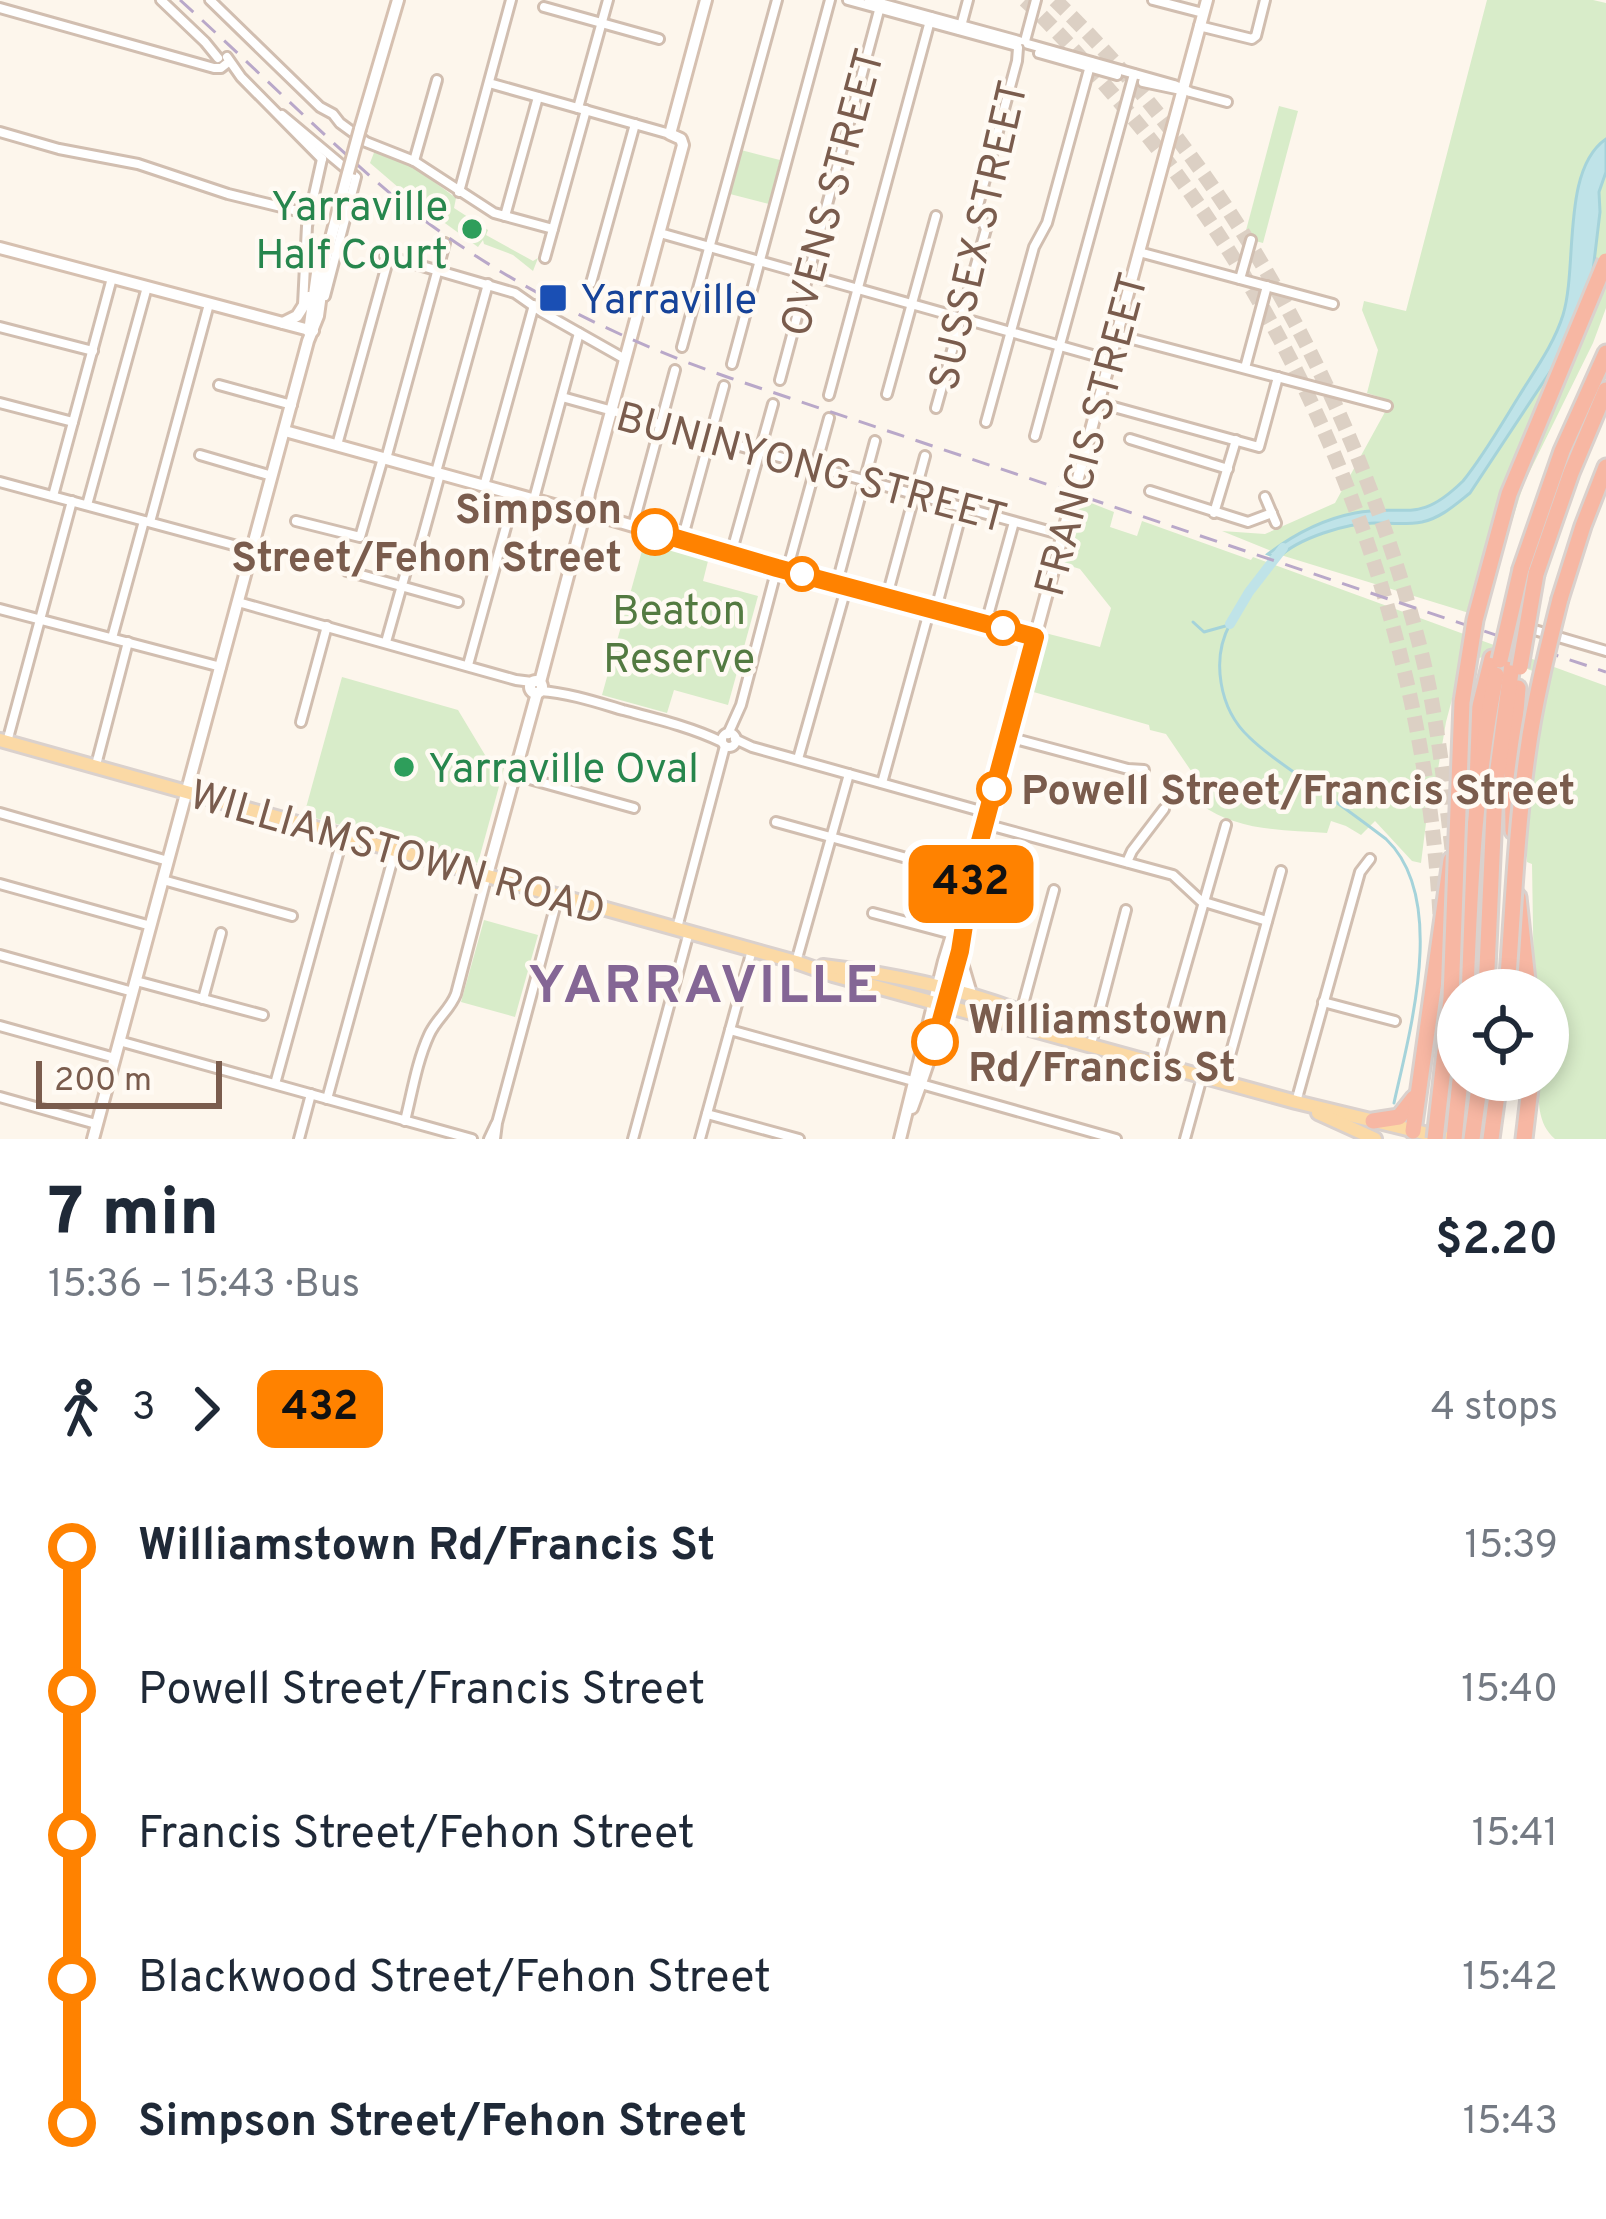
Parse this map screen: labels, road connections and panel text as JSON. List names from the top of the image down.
{
  "streets": {
    "main road": ["FRANCIS STREET", "WILLIAMSTOWN ROAD"],
    "street": ["OVENS STREET", "SUSSEX STREET", "BUNINYONG STREET"]
  },
  "crossings": [
    ["FRANCIS STREET", "BUNINYONG STREET"],
    ["FRANCIS STREET", "WILLIAMSTOWN ROAD"]
  ],
  "districts": ["YARRAVILLE"],
  "parks": ["Beaton Reserve"],
  "places": {
    "other": [
      "Yarraville Half Court",
      "Simpson Street/Fehon Street",
      "Yarraville Oval",
      "Powell Street/Francis Street",
      "Williamstown Rd/Francis St"
    ],
    "transit": ["Yarraville"]
  },
  "lines": ["bus line 432"],
  "scale_bar": "200 m",
  "page": {
    "on_map": "432",
    "scale": "200 m",
    "heading": ["7 min", "15:36 – 15:43 · Bus", "$2.20"],
    "legs": ["3", "432", "4 stops"],
    "list": [
      {
        "name": "Williamstown Rd/Francis St",
        "value": "15:39"
      },
      {
        "name": "Powell Street/Francis Street",
        "value": "15:40"
      },
      {
        "name": "Francis Street/Fehon Street",
        "value": "15:41"
      },
      {
        "name": "Blackwood Street/Fehon Street",
        "value": "15:42"
      },
      {
        "name": "Simpson Street/Fehon Street",
        "value": "15:43"
      }
    ]
  }
}
